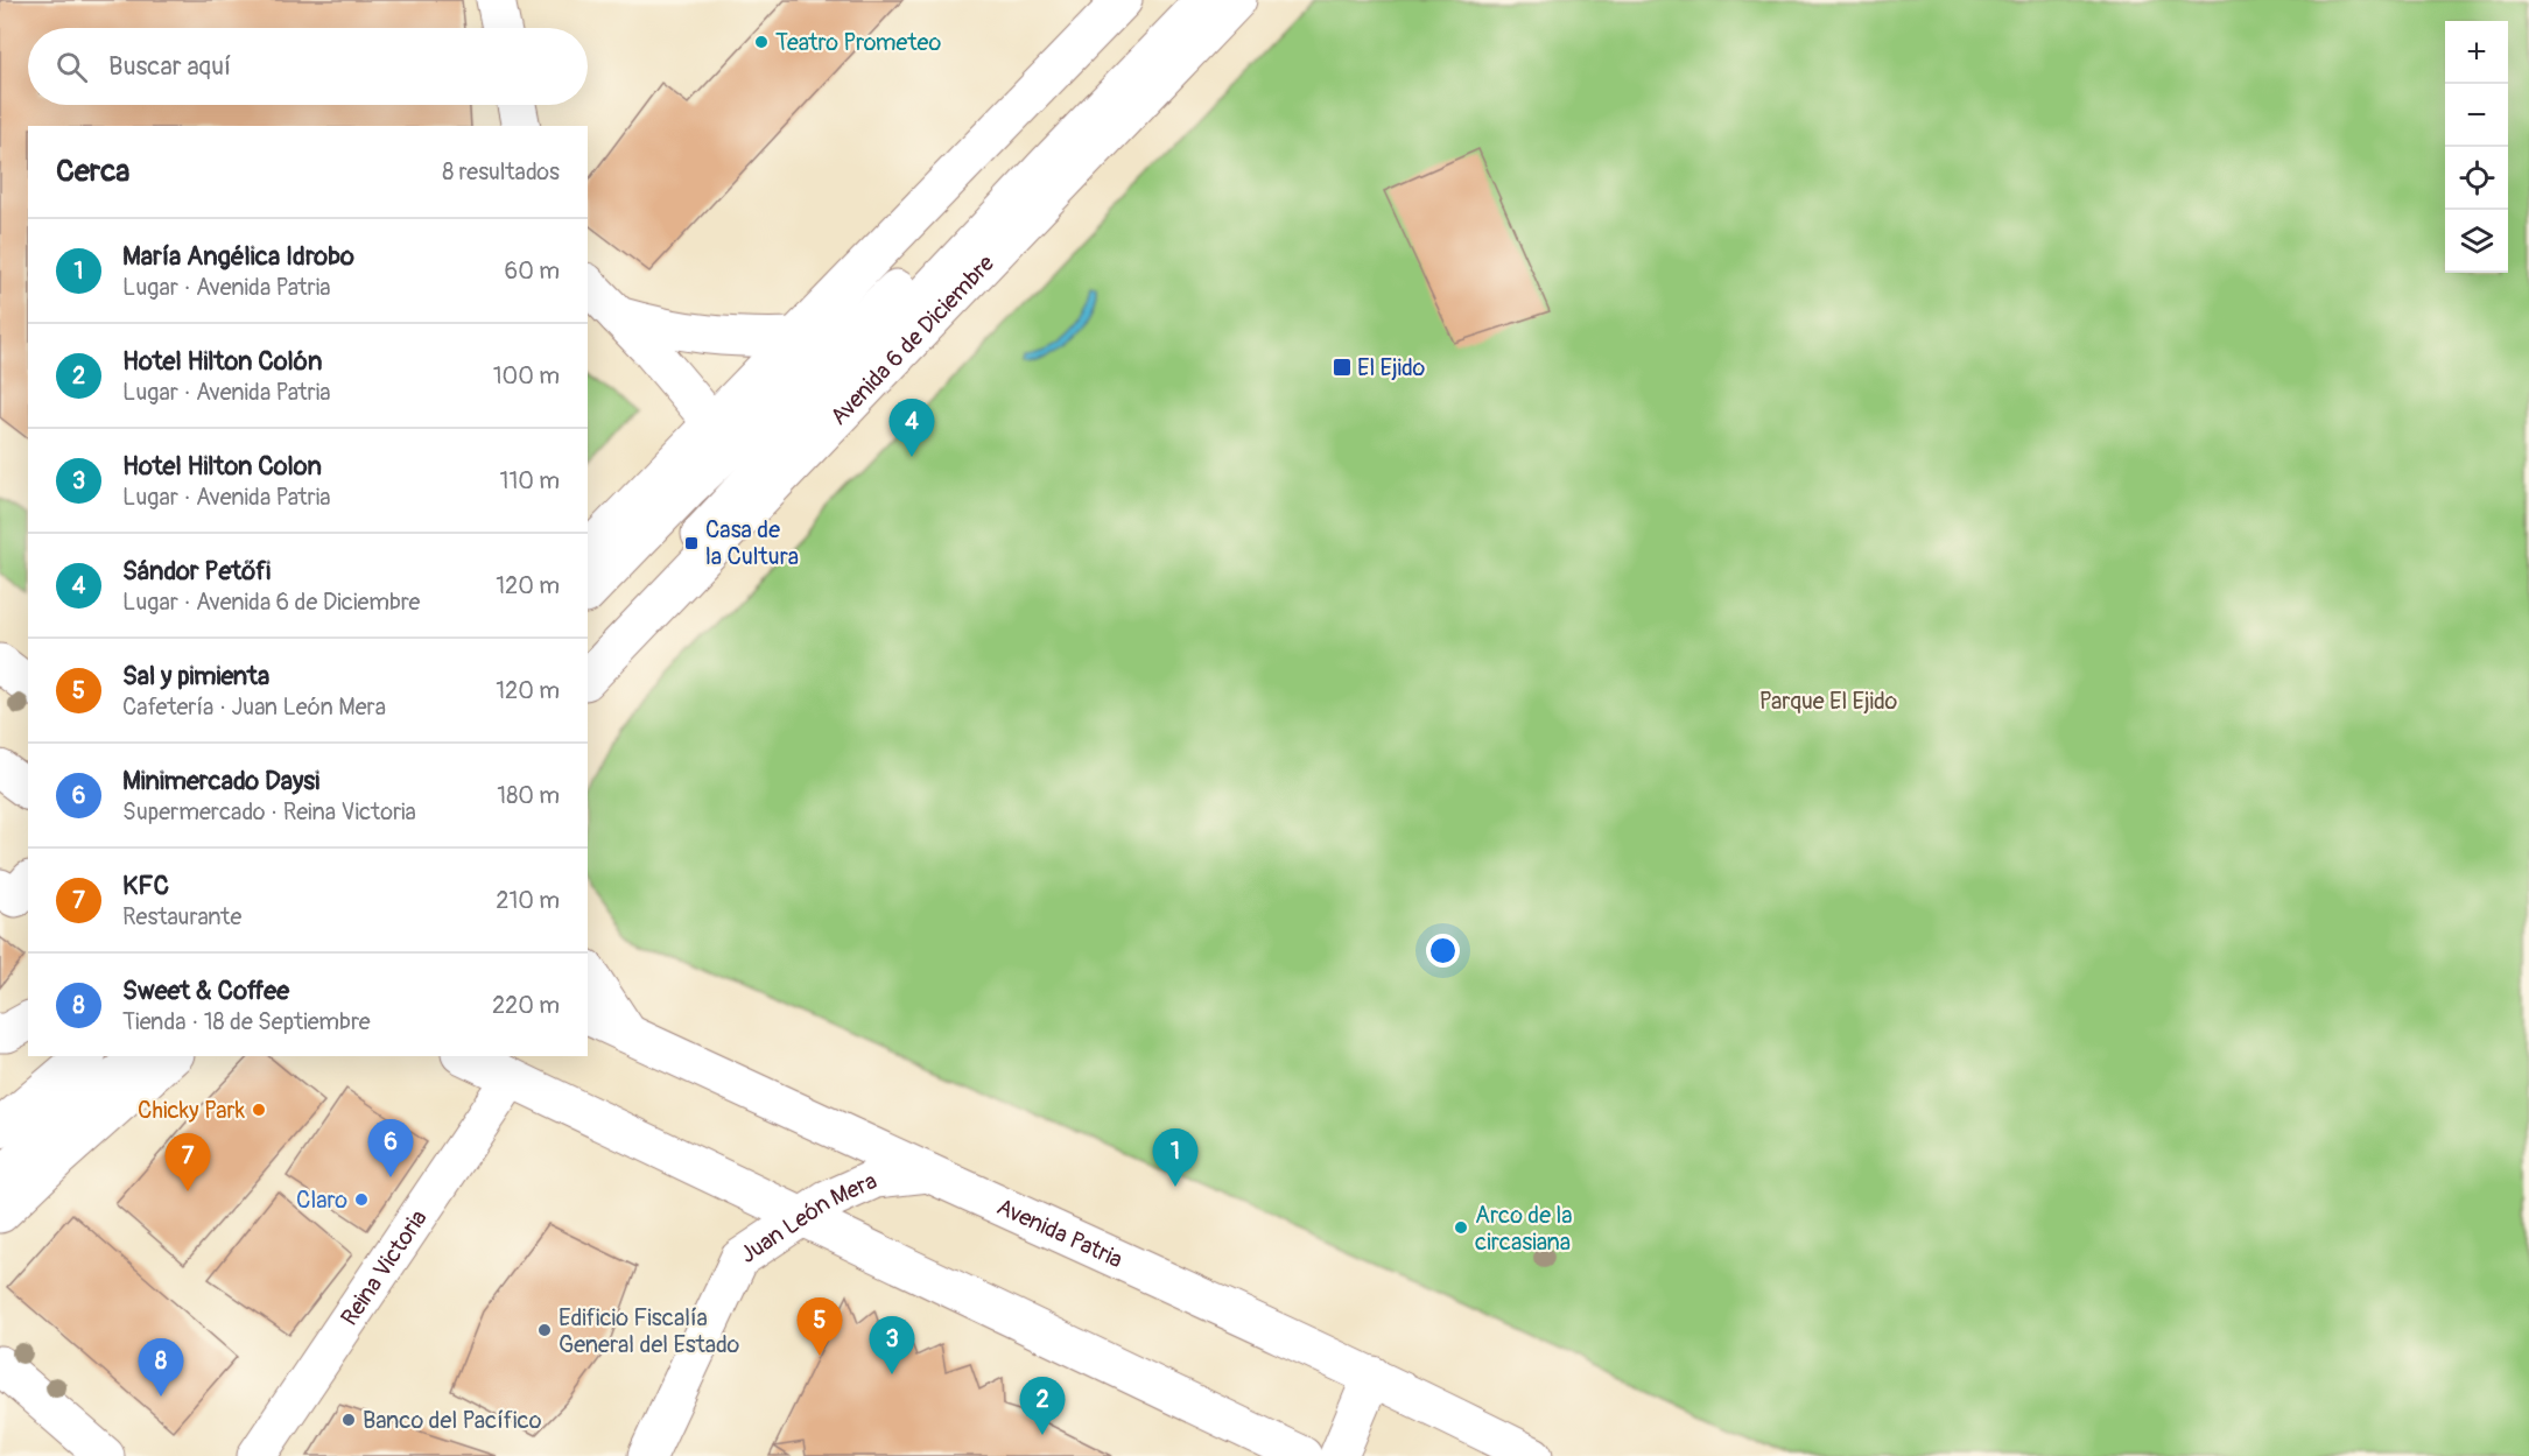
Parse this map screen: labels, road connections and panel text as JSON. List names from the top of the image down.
{
  "streets": {
    "main road": [
      "Avenida 6 de Diciembre",
      "Juan León Mera",
      "Avenida Patria",
      "Reina Victoria"
    ]
  },
  "crossings": [
    ["Juan León Mera", "Avenida Patria"]
  ],
  "parks": ["Parque El Ejido"],
  "places": {
    "other": [
      "Teatro Prometeo",
      "Chicky Park",
      "Claro",
      "Arco de la circasiana",
      "Edificio Fiscalía General del Estado",
      "Banco del Pacífico"
    ],
    "transit": ["El Ejido", "Casa de la Cultura"]
  },
  "page": {
    "map_buttons": ["+", "−"],
    "search": "Buscar aquí",
    "heading": ["Cerca", "8 resultados"],
    "list": [
      {
        "mark": "1",
        "name": "María Angélica Idrobo",
        "note": "Lugar · Avenida Patria",
        "value": "60 m"
      },
      {
        "mark": "2",
        "name": "Hotel Hilton Colón",
        "note": "Lugar · Avenida Patria",
        "value": "100 m"
      },
      {
        "mark": "3",
        "name": "Hotel Hilton Colon",
        "note": "Lugar · Avenida Patria",
        "value": "110 m"
      },
      {
        "mark": "4",
        "name": "Sándor Petőfi",
        "note": "Lugar · Avenida 6 de Diciembre",
        "value": "120 m"
      },
      {
        "mark": "5",
        "name": "Sal y pimienta",
        "note": "Cafetería · Juan León Mera",
        "value": "120 m"
      },
      {
        "mark": "6",
        "name": "Minimercado Daysi",
        "note": "Supermercado · Reina Victoria",
        "value": "180 m"
      },
      {
        "mark": "7",
        "name": "KFC",
        "note": "Restaurante",
        "value": "210 m"
      },
      {
        "mark": "8",
        "name": "Sweet & Coffee",
        "note": "Tienda · 18 de Septiembre",
        "value": "220 m"
      }
    ],
    "pins": [
      "4",
      "6",
      "1",
      "7",
      "5",
      "3",
      "8",
      "2"
    ]
  }
}
